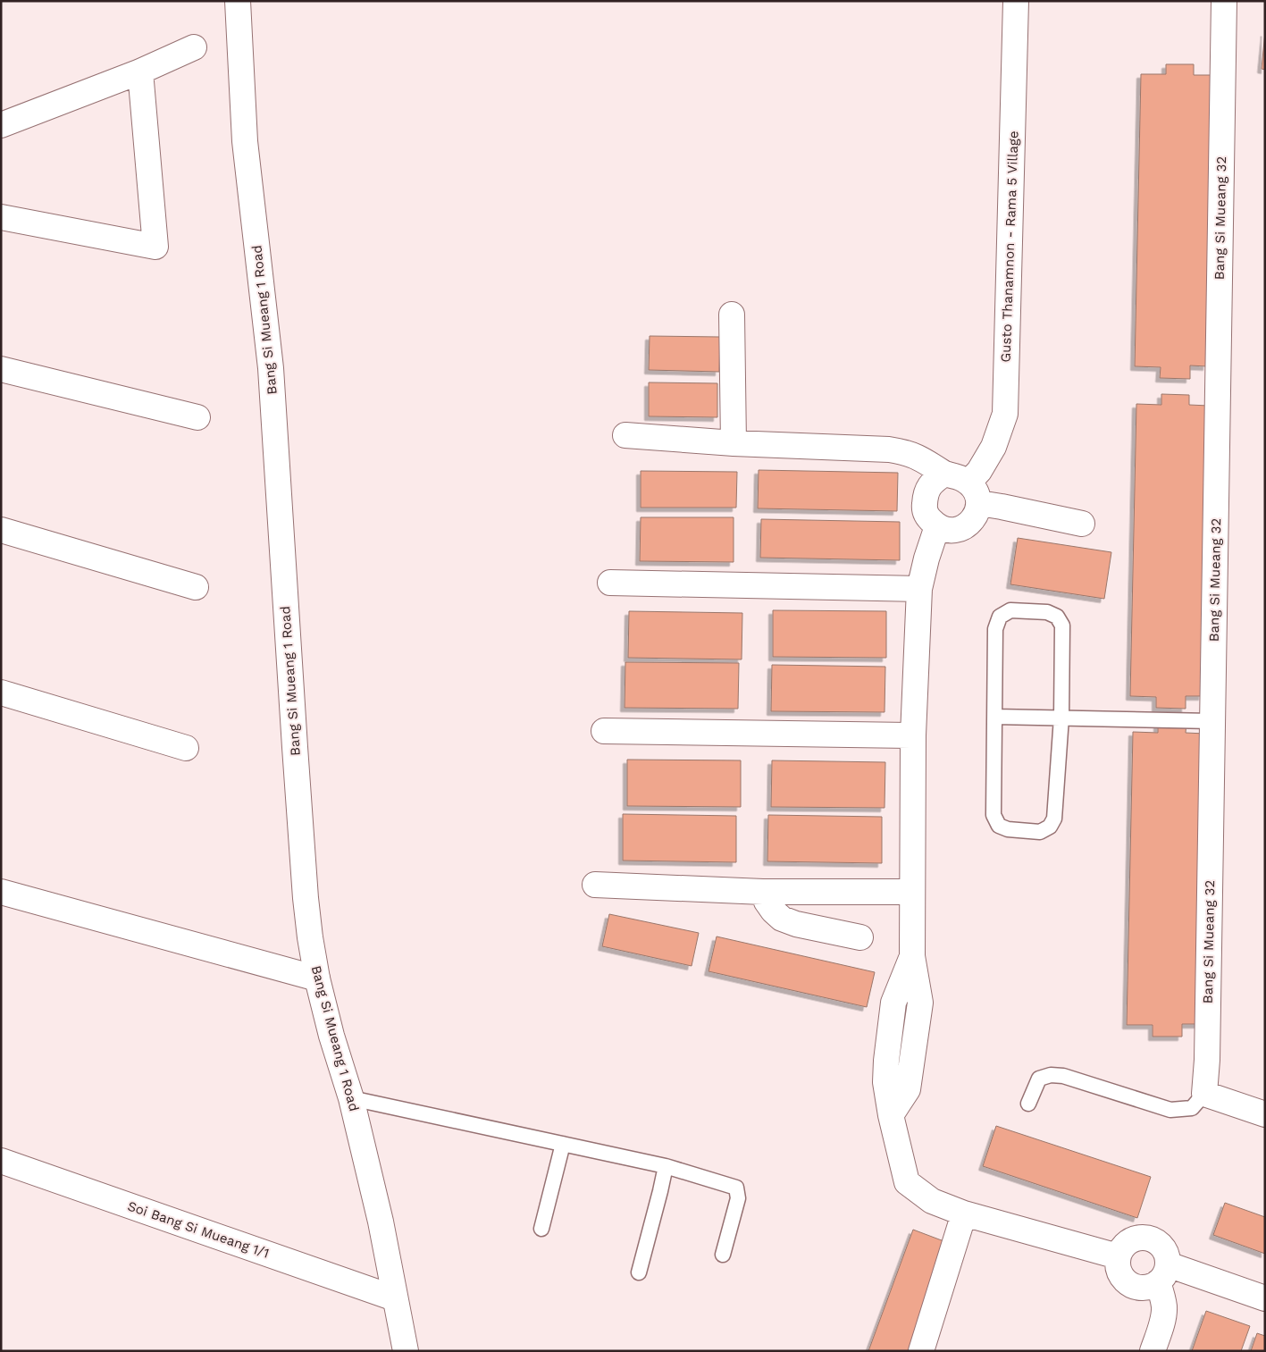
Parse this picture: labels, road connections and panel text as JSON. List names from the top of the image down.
{
  "streets": {
    "street": [
      "Bang Si Mueang 32",
      "Gusto Thanamnon - Rama 5 Village",
      "Bang Si Mueang 1 Road",
      "Soi Bang Si Mueang 1/1"
    ]
  },
  "crossings": [
    ["Bang Si Mueang 1 Road", "Soi Bang Si Mueang 1/1"]
  ]
}
